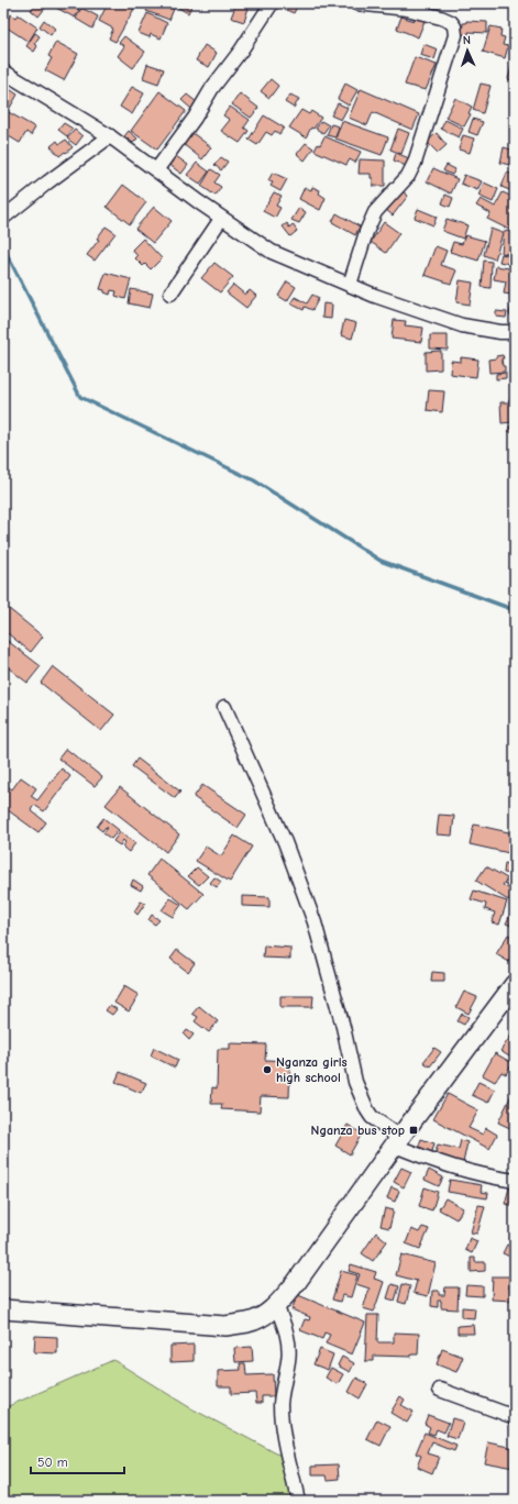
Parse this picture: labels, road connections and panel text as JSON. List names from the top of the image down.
{
  "places": {
    "other": ["Nganza girls high school"],
    "transit": ["Nganza bus stop"]
  },
  "scale_bar": "50 m",
  "north": "top"
}
